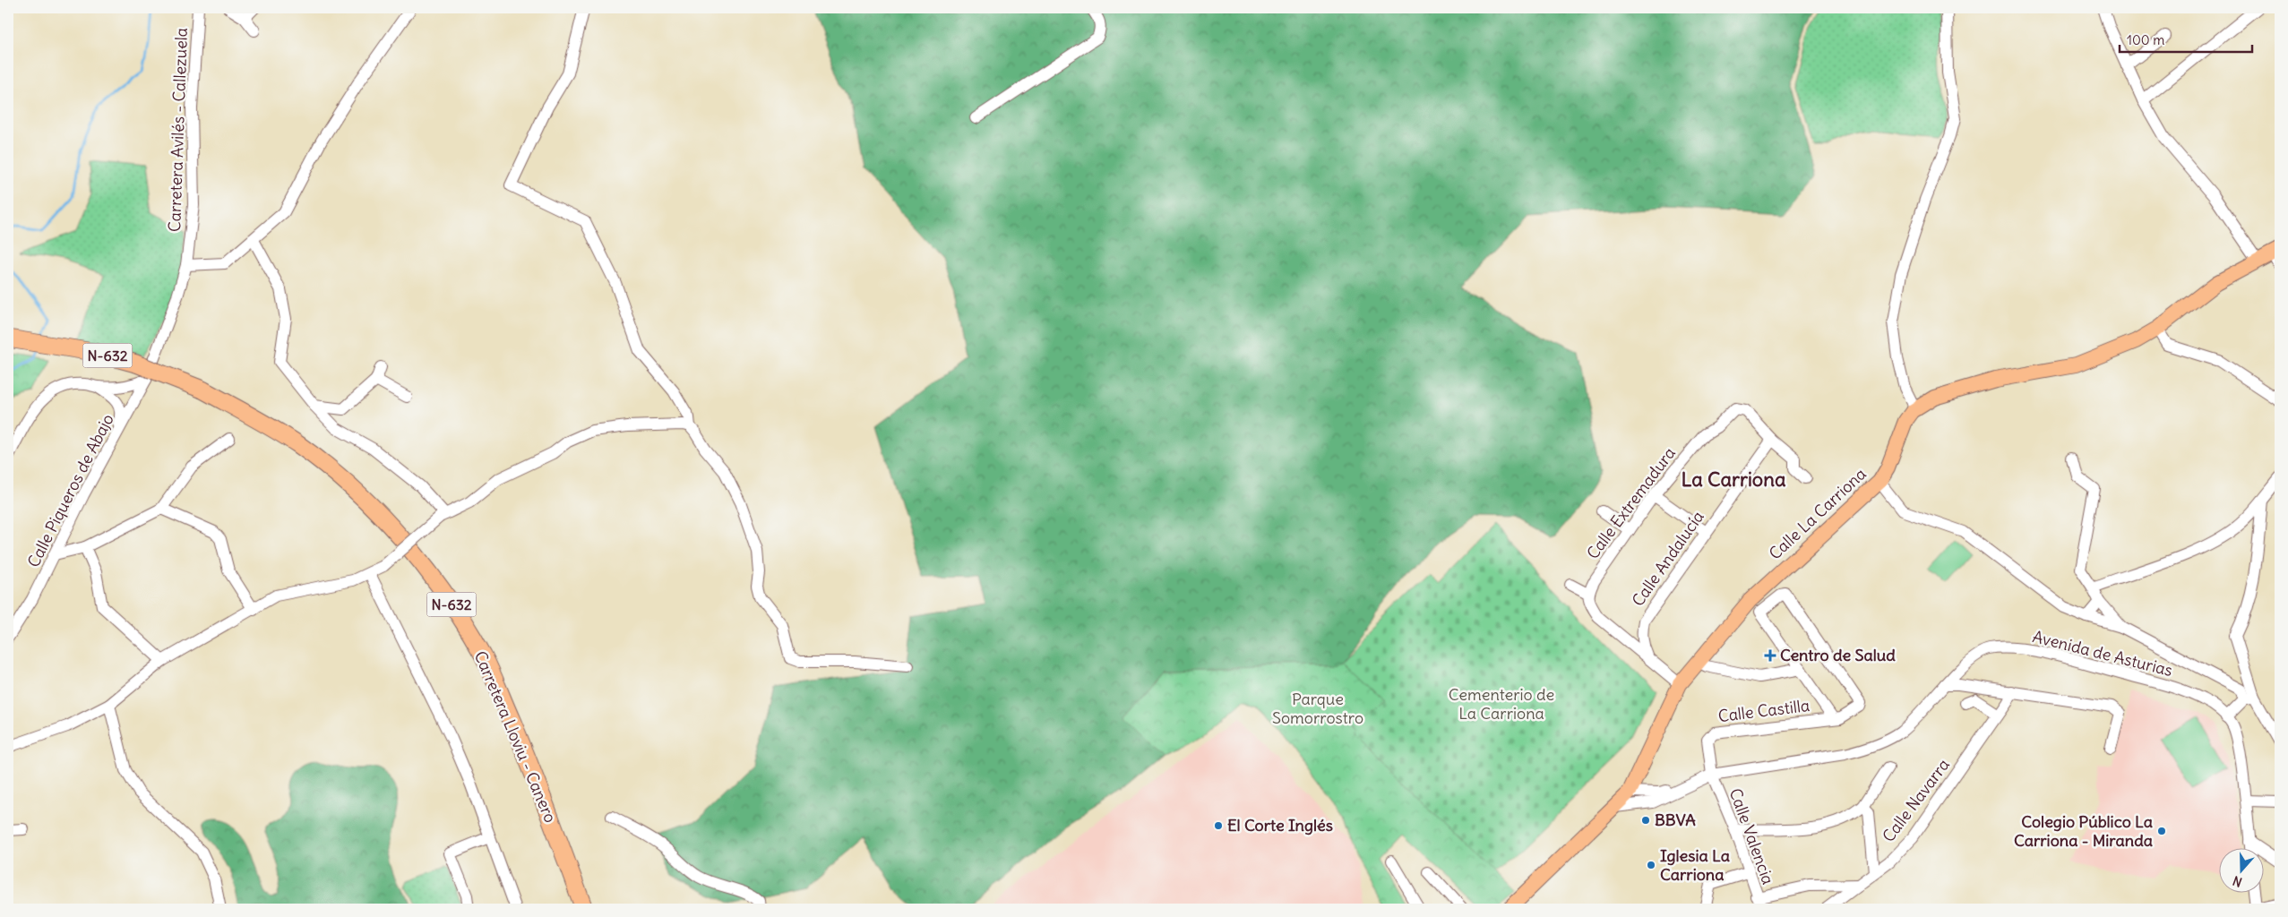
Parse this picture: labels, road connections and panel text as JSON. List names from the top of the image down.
{
  "streets": {
    "highway": ["N-632", "Carretera Lloviu - Canero"],
    "main road": ["Calle La Carriona"],
    "street": [
      "Carretera Avilés - Callezuela",
      "Calle Piqueros de Abajo",
      "Calle Extremadura",
      "Calle Andalucía",
      "Avenida de Asturias",
      "Calle Castilla",
      "Calle Navarra",
      "Calle Valencia"
    ]
  },
  "crossings": [
    ["Carretera Avilés - Callezuela", "Calle Piqueros de Abajo"],
    ["Calle Extremadura", "Calle Andalucía"],
    ["Calle La Carriona", "Avenida de Asturias"],
    ["Avenida de Asturias", "Calle Castilla"],
    ["Avenida de Asturias", "Calle Valencia"],
    ["Calle Castilla", "Calle Valencia"]
  ],
  "districts": ["La Carriona"],
  "parks": ["Cementerio de La Carriona", "Parque Somorrostro"],
  "places": {
    "health": ["Centro de Salud"],
    "other": [
      "BBVA",
      "El Corte Inglés",
      "Colegio Público La Carriona - Miranda",
      "Iglesia La Carriona"
    ]
  },
  "scale_bar": "100 m",
  "north": "bottom"
}
